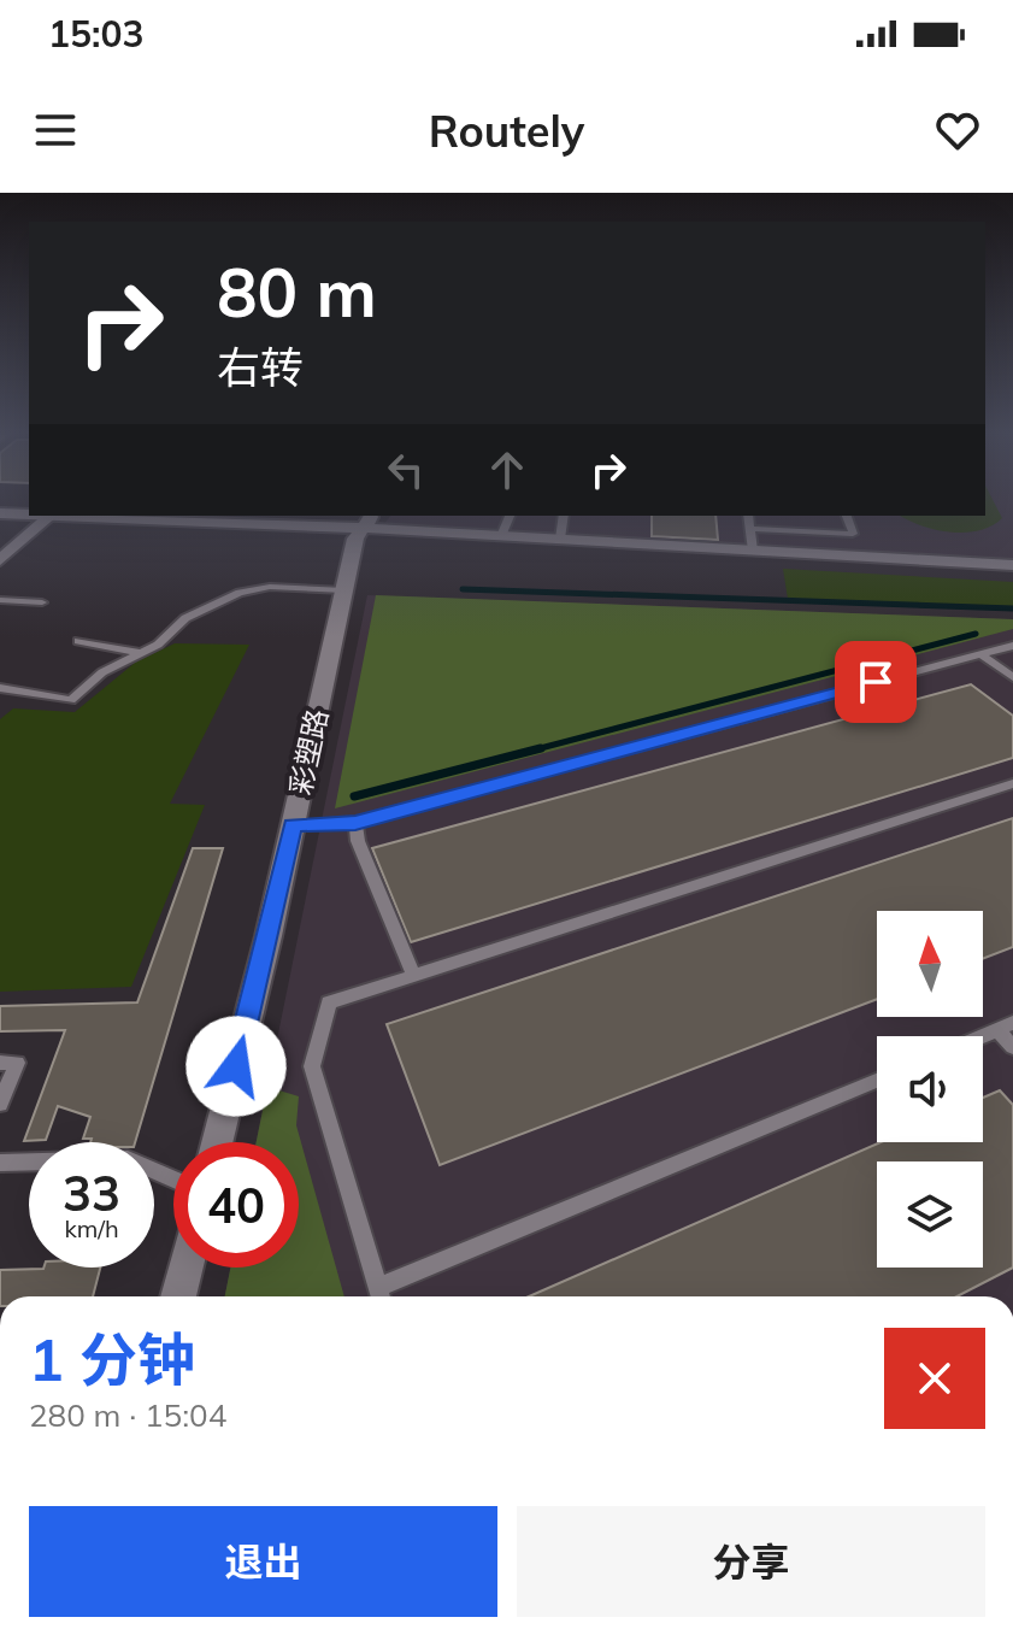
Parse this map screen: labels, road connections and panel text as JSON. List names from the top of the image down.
{
  "streets": {
    "street": ["彩塑路"]
  },
  "north": "top",
  "page": {
    "status": "15:03",
    "header": "Routely",
    "turn": ["80 m", "右转"],
    "speed": "33 km/h",
    "limit": "40",
    "heading": ["1 分钟", "280 m · 15:04"],
    "buttons": ["退出", "分享"]
  }
}
